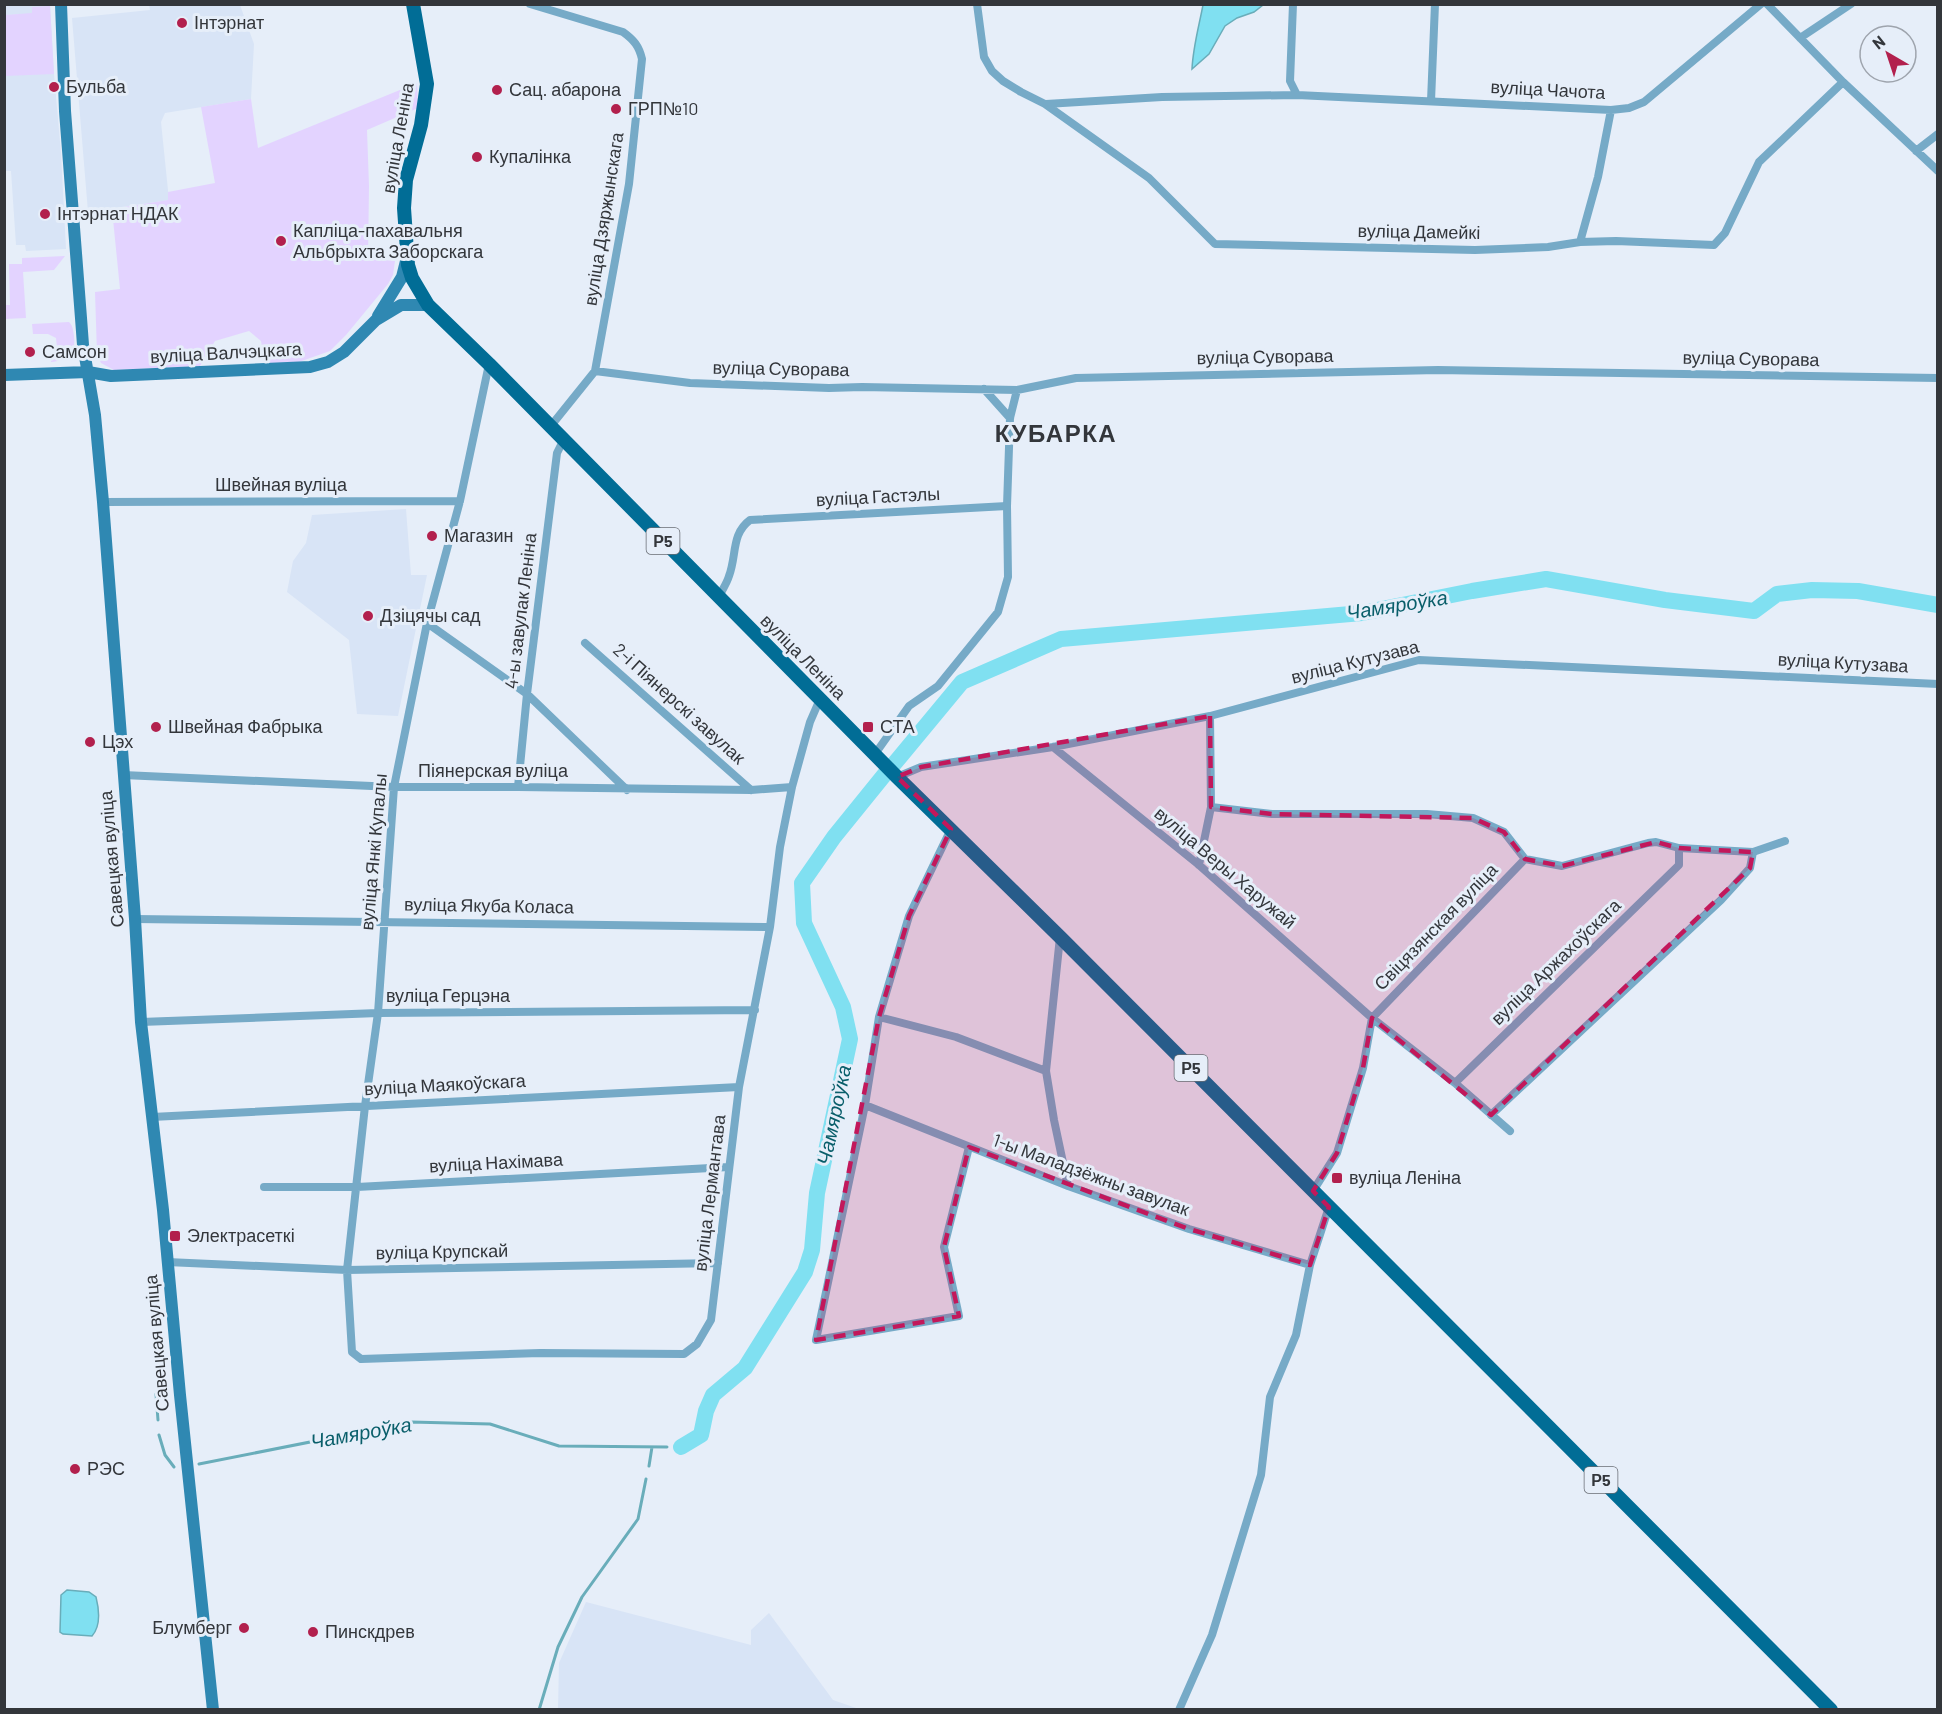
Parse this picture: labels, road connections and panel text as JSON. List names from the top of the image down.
{
  "streets": {
    "main road": ["вуліца Леніна", "Р5"],
    "street": [
      "вуліца Чачота",
      "вуліца Дзяржынскага",
      "вуліца Дамейкі",
      "вуліца Валчэцкага",
      "вуліца Суворава",
      "Швейная вуліца",
      "вуліца Гастэлы",
      "4-ы завулак Леніна",
      "вуліца Кутузава",
      "2-і Піянерскі завулак",
      "Піянерская вуліца",
      "вуліца Янкі Купалы",
      "Савецкая вуліца",
      "вуліца Веры Харужай",
      "вуліца Якуба Коласа",
      "Свіцязянская вуліца",
      "вуліца Аржахоўскага",
      "вуліца Герцэна",
      "вуліца Маякоўскага",
      "вуліца Нахімава",
      "1-ы Маладзёжны завулак",
      "вуліца Лермантава",
      "вуліца Крупскай"
    ]
  },
  "crossings": [
    ["вуліца Чачота", "вуліца Дамейкі"],
    ["вуліца Леніна", "вуліца Дзяржынскага"],
    ["вуліца Леніна", "вуліца Валчэцкага"],
    ["вуліца Леніна", "вуліца Гастэлы"],
    ["вуліца Леніна", "4-ы завулак Леніна"],
    ["вуліца Леніна", "вуліца Кутузава"],
    ["вуліца Леніна", "вуліца Янкі Купалы"],
    ["вуліца Леніна", "вуліца Лермантава"],
    ["вуліца Дзяржынскага", "вуліца Суворава"],
    ["вуліца Валчэцкага", "Савецкая вуліца"],
    ["Швейная вуліца", "вуліца Янкі Купалы"],
    ["Швейная вуліца", "Савецкая вуліца"],
    ["4-ы завулак Леніна", "Піянерская вуліца"],
    ["вуліца Кутузава", "вуліца Веры Харужай"],
    ["2-і Піянерскі завулак", "Піянерская вуліца"],
    ["Піянерская вуліца", "вуліца Янкі Купалы"],
    ["Піянерская вуліца", "Савецкая вуліца"],
    ["Піянерская вуліца", "вуліца Лермантава"],
    ["вуліца Янкі Купалы", "вуліца Якуба Коласа"],
    ["вуліца Янкі Купалы", "вуліца Герцэна"],
    ["вуліца Янкі Купалы", "вуліца Маякоўскага"],
    ["вуліца Янкі Купалы", "вуліца Нахімава"],
    ["вуліца Янкі Купалы", "вуліца Лермантава"],
    ["вуліца Янкі Купалы", "вуліца Крупскай"],
    ["Савецкая вуліца", "вуліца Якуба Коласа"],
    ["Савецкая вуліца", "вуліца Герцэна"],
    ["Савецкая вуліца", "вуліца Маякоўскага"],
    ["Савецкая вуліца", "вуліца Крупскай"],
    ["вуліца Веры Харужай", "Свіцязянская вуліца"],
    ["вуліца Веры Харужай", "вуліца Аржахоўскага"],
    ["вуліца Якуба Коласа", "вуліца Лермантава"],
    ["вуліца Герцэна", "вуліца Лермантава"],
    ["вуліца Маякоўскага", "вуліца Лермантава"],
    ["вуліца Нахімава", "вуліца Лермантава"],
    ["вуліца Лермантава", "вуліца Крупскай"]
  ],
  "districts": ["КУБАРКА"],
  "water": ["Чамяроўка"],
  "places": {
    "other": [
      "Інтэрнат",
      "Бульба",
      "Сац. абарона",
      "ГРП№10",
      "Купалінка",
      "Інтэрнат НДАК",
      "Капліца-пахавальня Альбрыхта Заборскага",
      "Самсон",
      "Магазин",
      "Дзіцячы сад",
      "Швейная Фабрыка",
      "Цэх",
      "РЭС",
      "Блумберг",
      "Пинскдрев"
    ],
    "transit": ["СТА", "вуліца Леніна", "Электрасеткі"]
  },
  "north": "top left"
}
